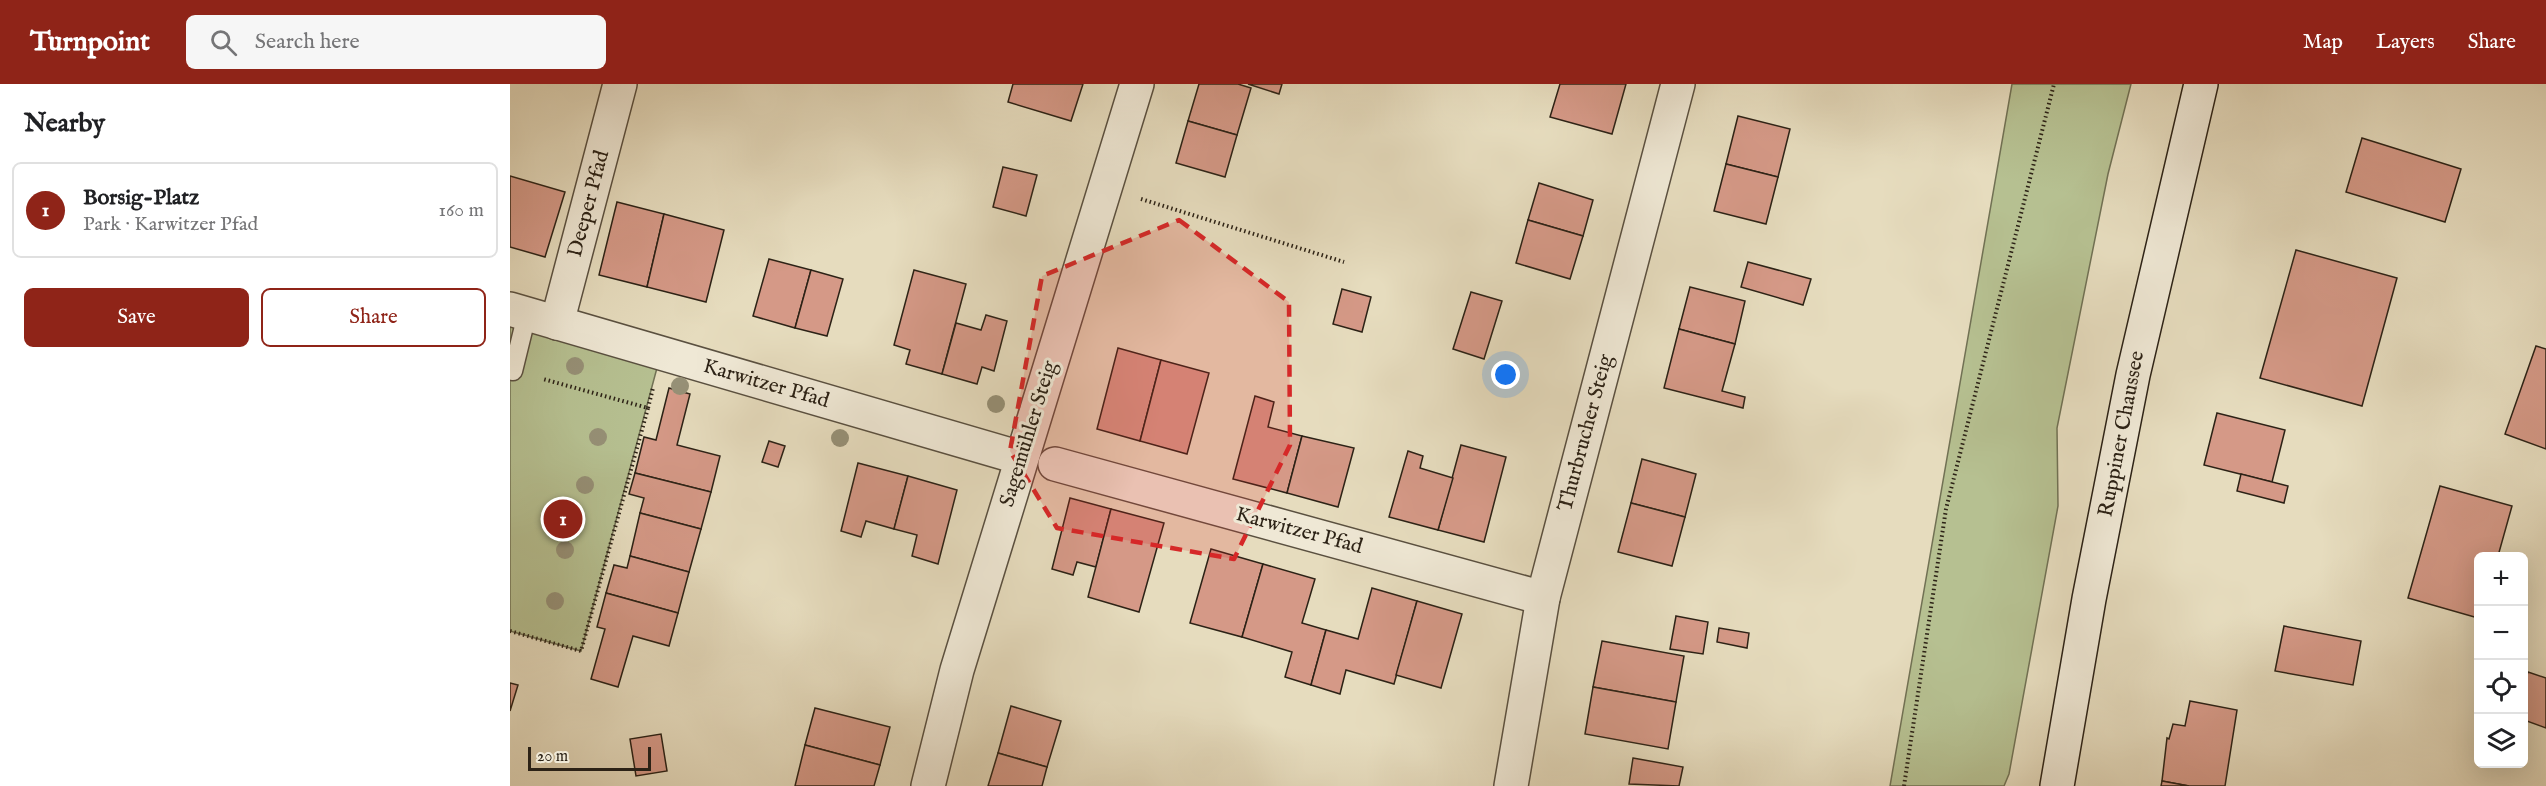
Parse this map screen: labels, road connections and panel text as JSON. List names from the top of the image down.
{
  "streets": {
    "street": [
      "Deeper Pfad",
      "Karwitzer Pfad",
      "Thurbrucher Steig",
      "Sagemühler Steig",
      "Ruppiner Chaussee"
    ]
  },
  "crossings": [
    ["Deeper Pfad", "Karwitzer Pfad"],
    ["Karwitzer Pfad", "Thurbrucher Steig"],
    ["Karwitzer Pfad", "Sagemühler Steig"]
  ],
  "scale_bar": "20 m",
  "page": {
    "header": "Turnpoint",
    "search": "Search here",
    "nav": ["Map", "Layers", "Share"],
    "heading": "Nearby",
    "list": [
      {
        "mark": "1",
        "name": "Borsig-Platz",
        "note": "Park · Karwitzer Pfad",
        "value": "160 m"
      }
    ],
    "buttons": ["Save", "Share"],
    "pins": "1",
    "map_buttons": ["+", "−"],
    "scale": "20 m"
  }
}
